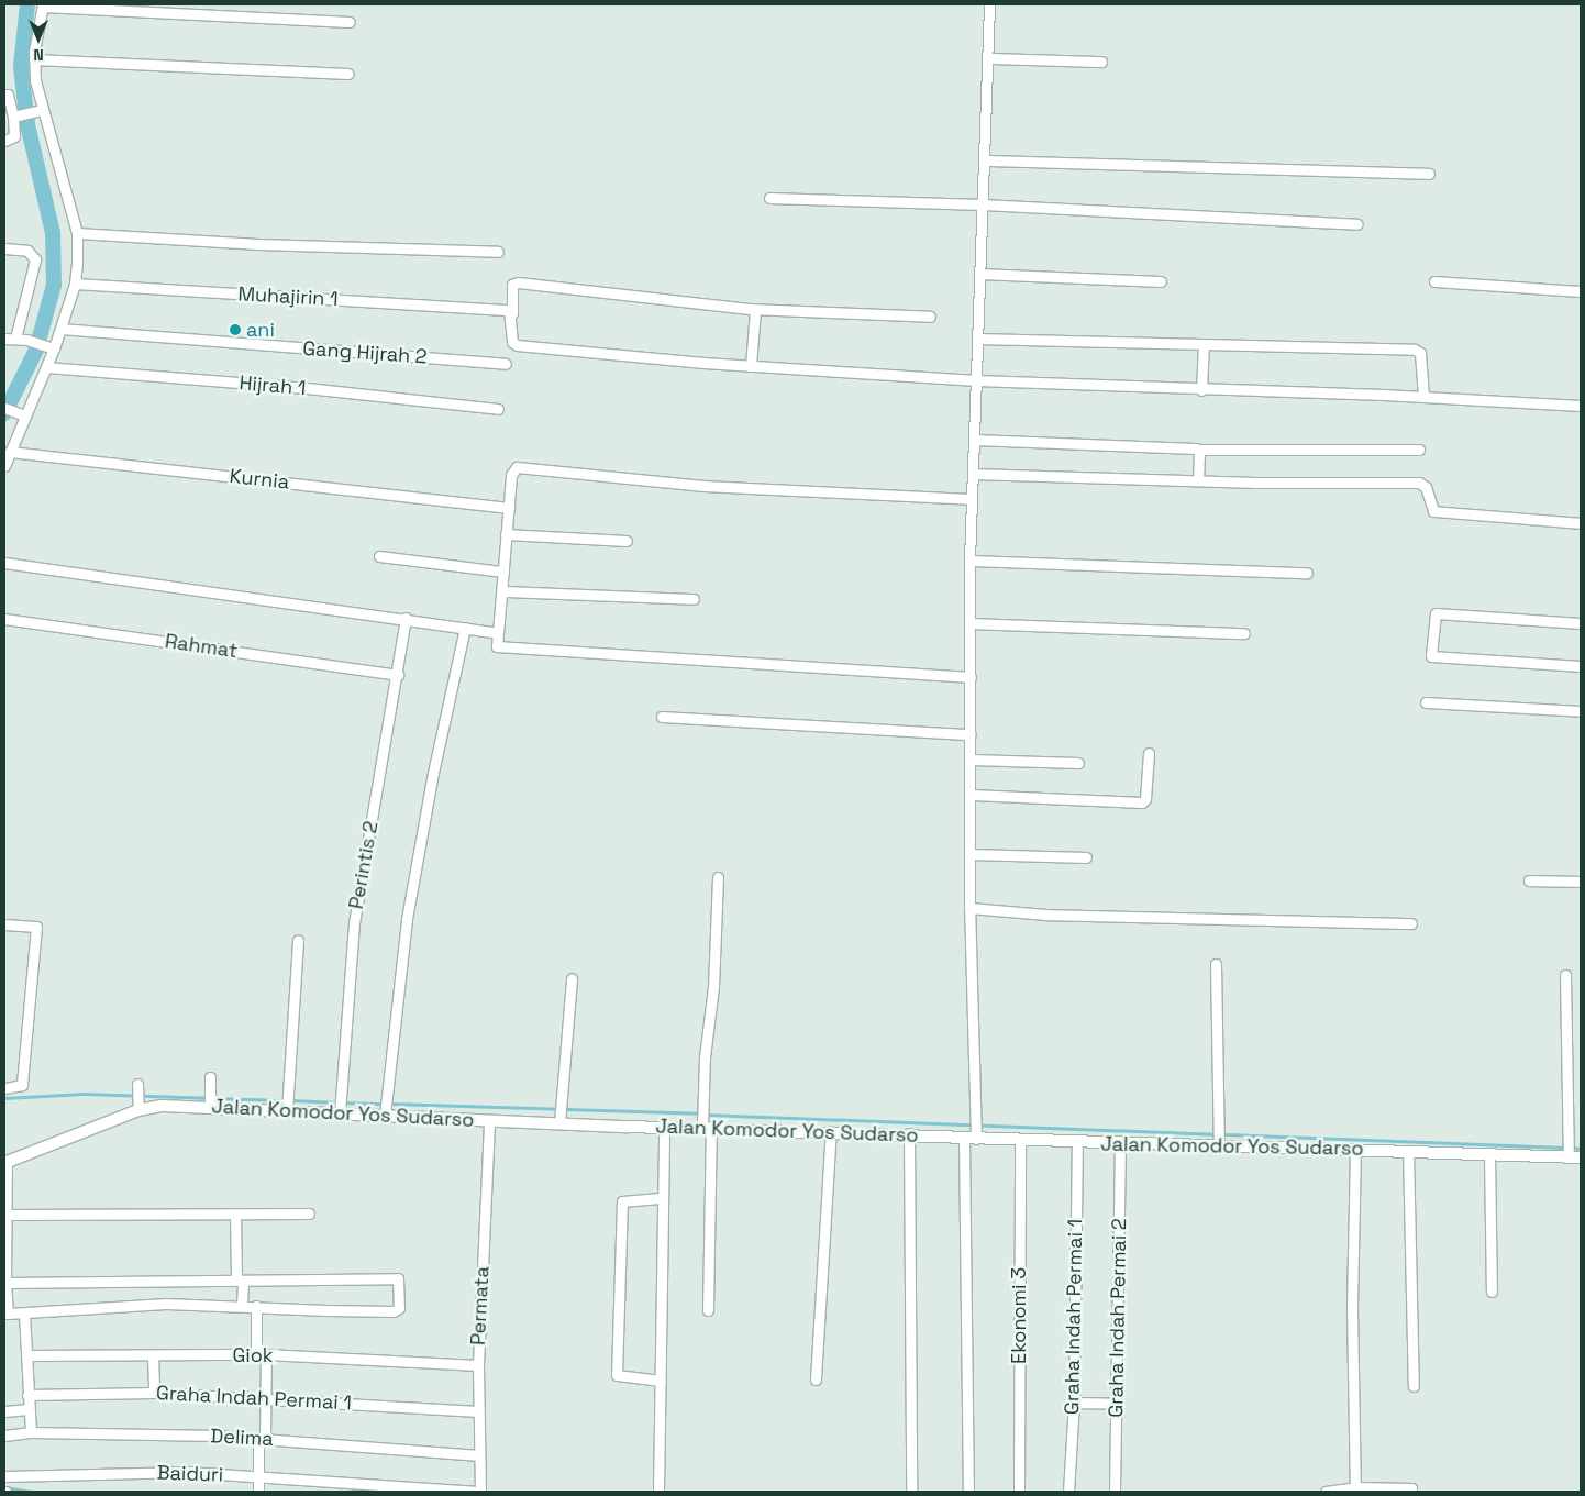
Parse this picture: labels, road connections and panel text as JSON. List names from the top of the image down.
{
  "streets": {
    "street": [
      "Muhajirin 1",
      "Gang Hijrah 2",
      "Hijrah 1",
      "Kurnia",
      "Rahmat",
      "Perintis 2",
      "Jalan Komodor Yos Sudarso",
      "Permata",
      "Ekonomi 3",
      "Graha Indah Permai 1",
      "Graha Indah Permai 2",
      "Giok",
      "Delima",
      "Baiduri"
    ]
  },
  "crossings": [
    ["Rahmat", "Perintis 2"],
    ["Perintis 2", "Jalan Komodor Yos Sudarso"],
    ["Jalan Komodor Yos Sudarso", "Permata"],
    ["Jalan Komodor Yos Sudarso", "Ekonomi 3"],
    ["Jalan Komodor Yos Sudarso", "Graha Indah Permai 1"],
    ["Jalan Komodor Yos Sudarso", "Graha Indah Permai 2"],
    ["Permata", "Graha Indah Permai 1"],
    ["Permata", "Giok"],
    ["Permata", "Delima"]
  ],
  "places": ["ani"],
  "north": "bottom"
}
